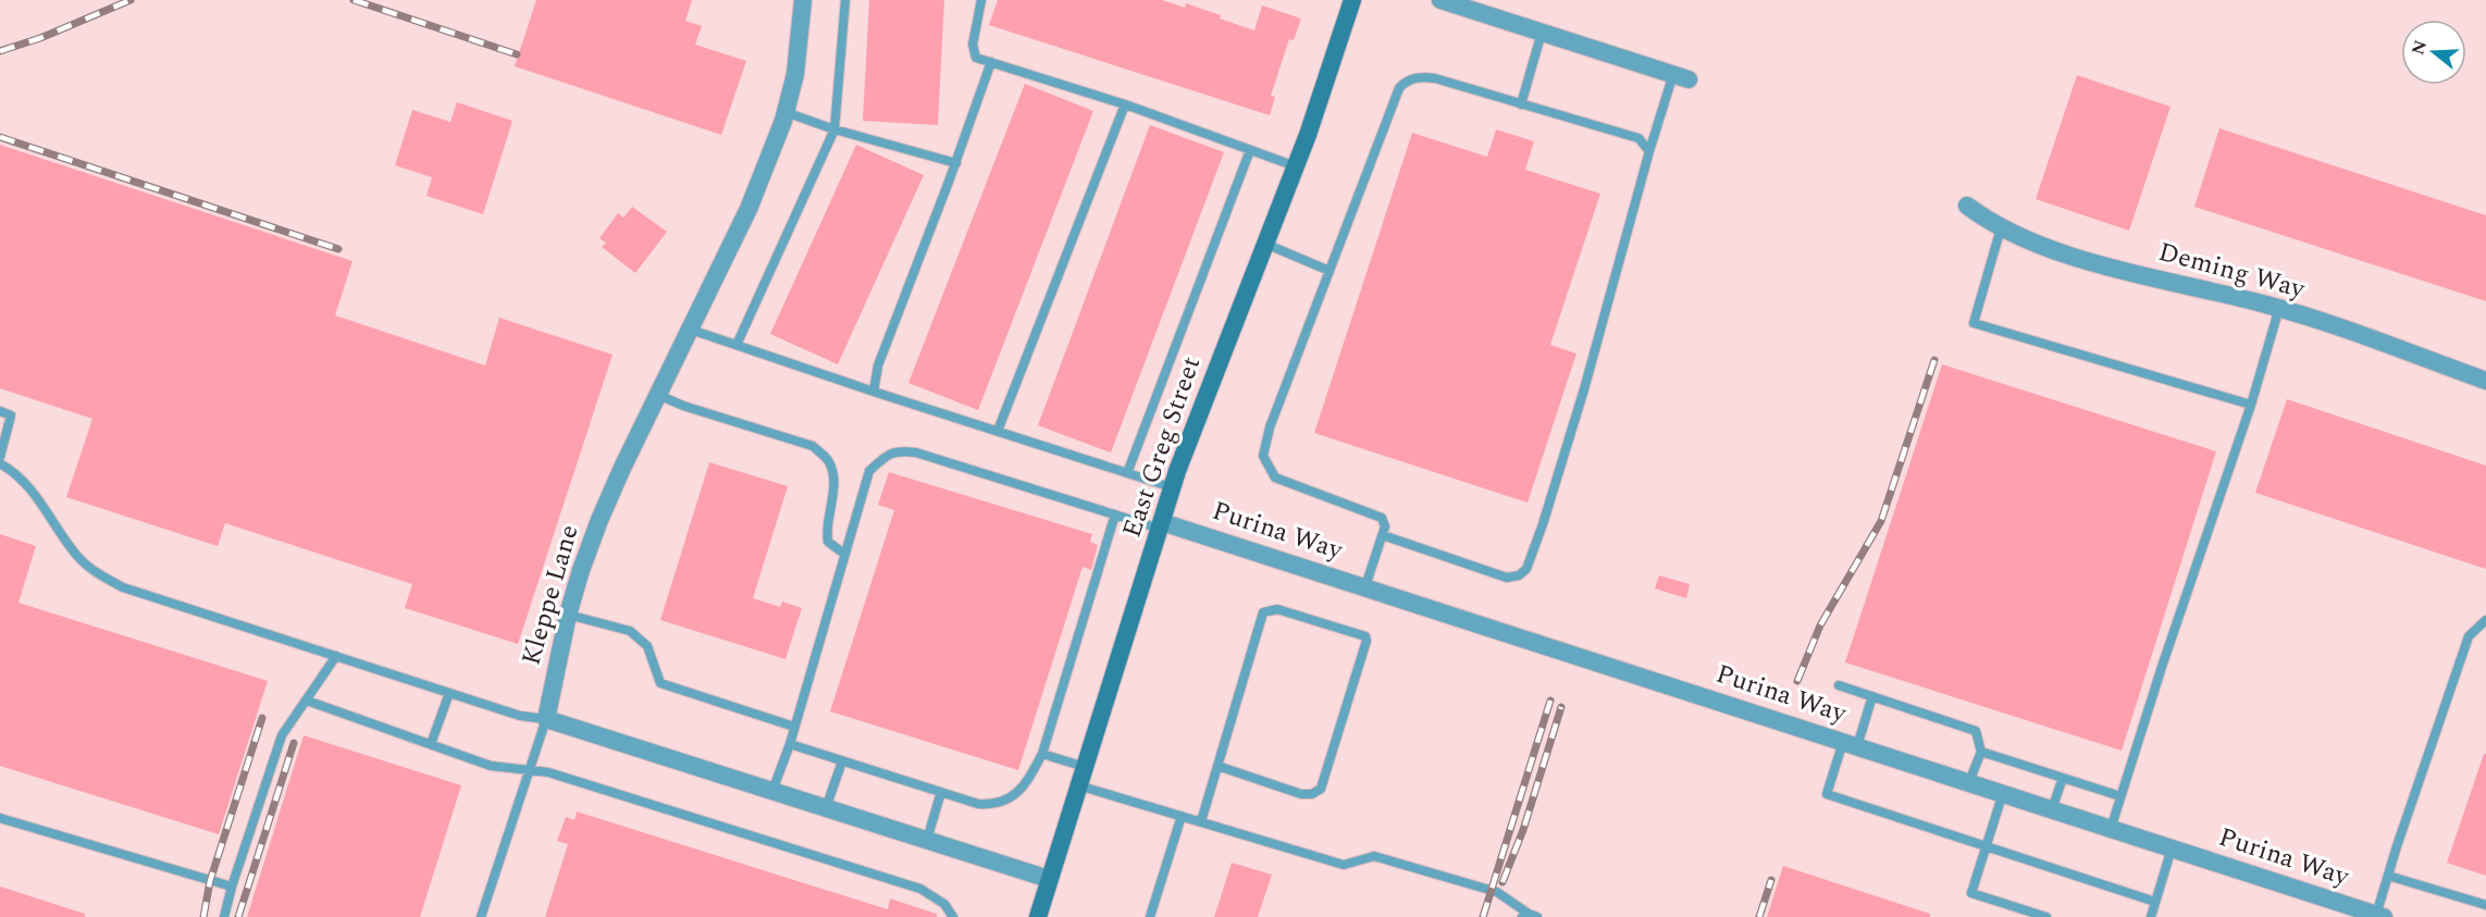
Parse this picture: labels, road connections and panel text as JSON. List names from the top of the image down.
{
  "streets": {
    "main road": ["East Greg Street"],
    "street": ["Deming Way", "Purina Way", "Kleppe Lane"]
  },
  "crossings": [
    ["East Greg Street", "Purina Way"]
  ],
  "north": "left"
}
